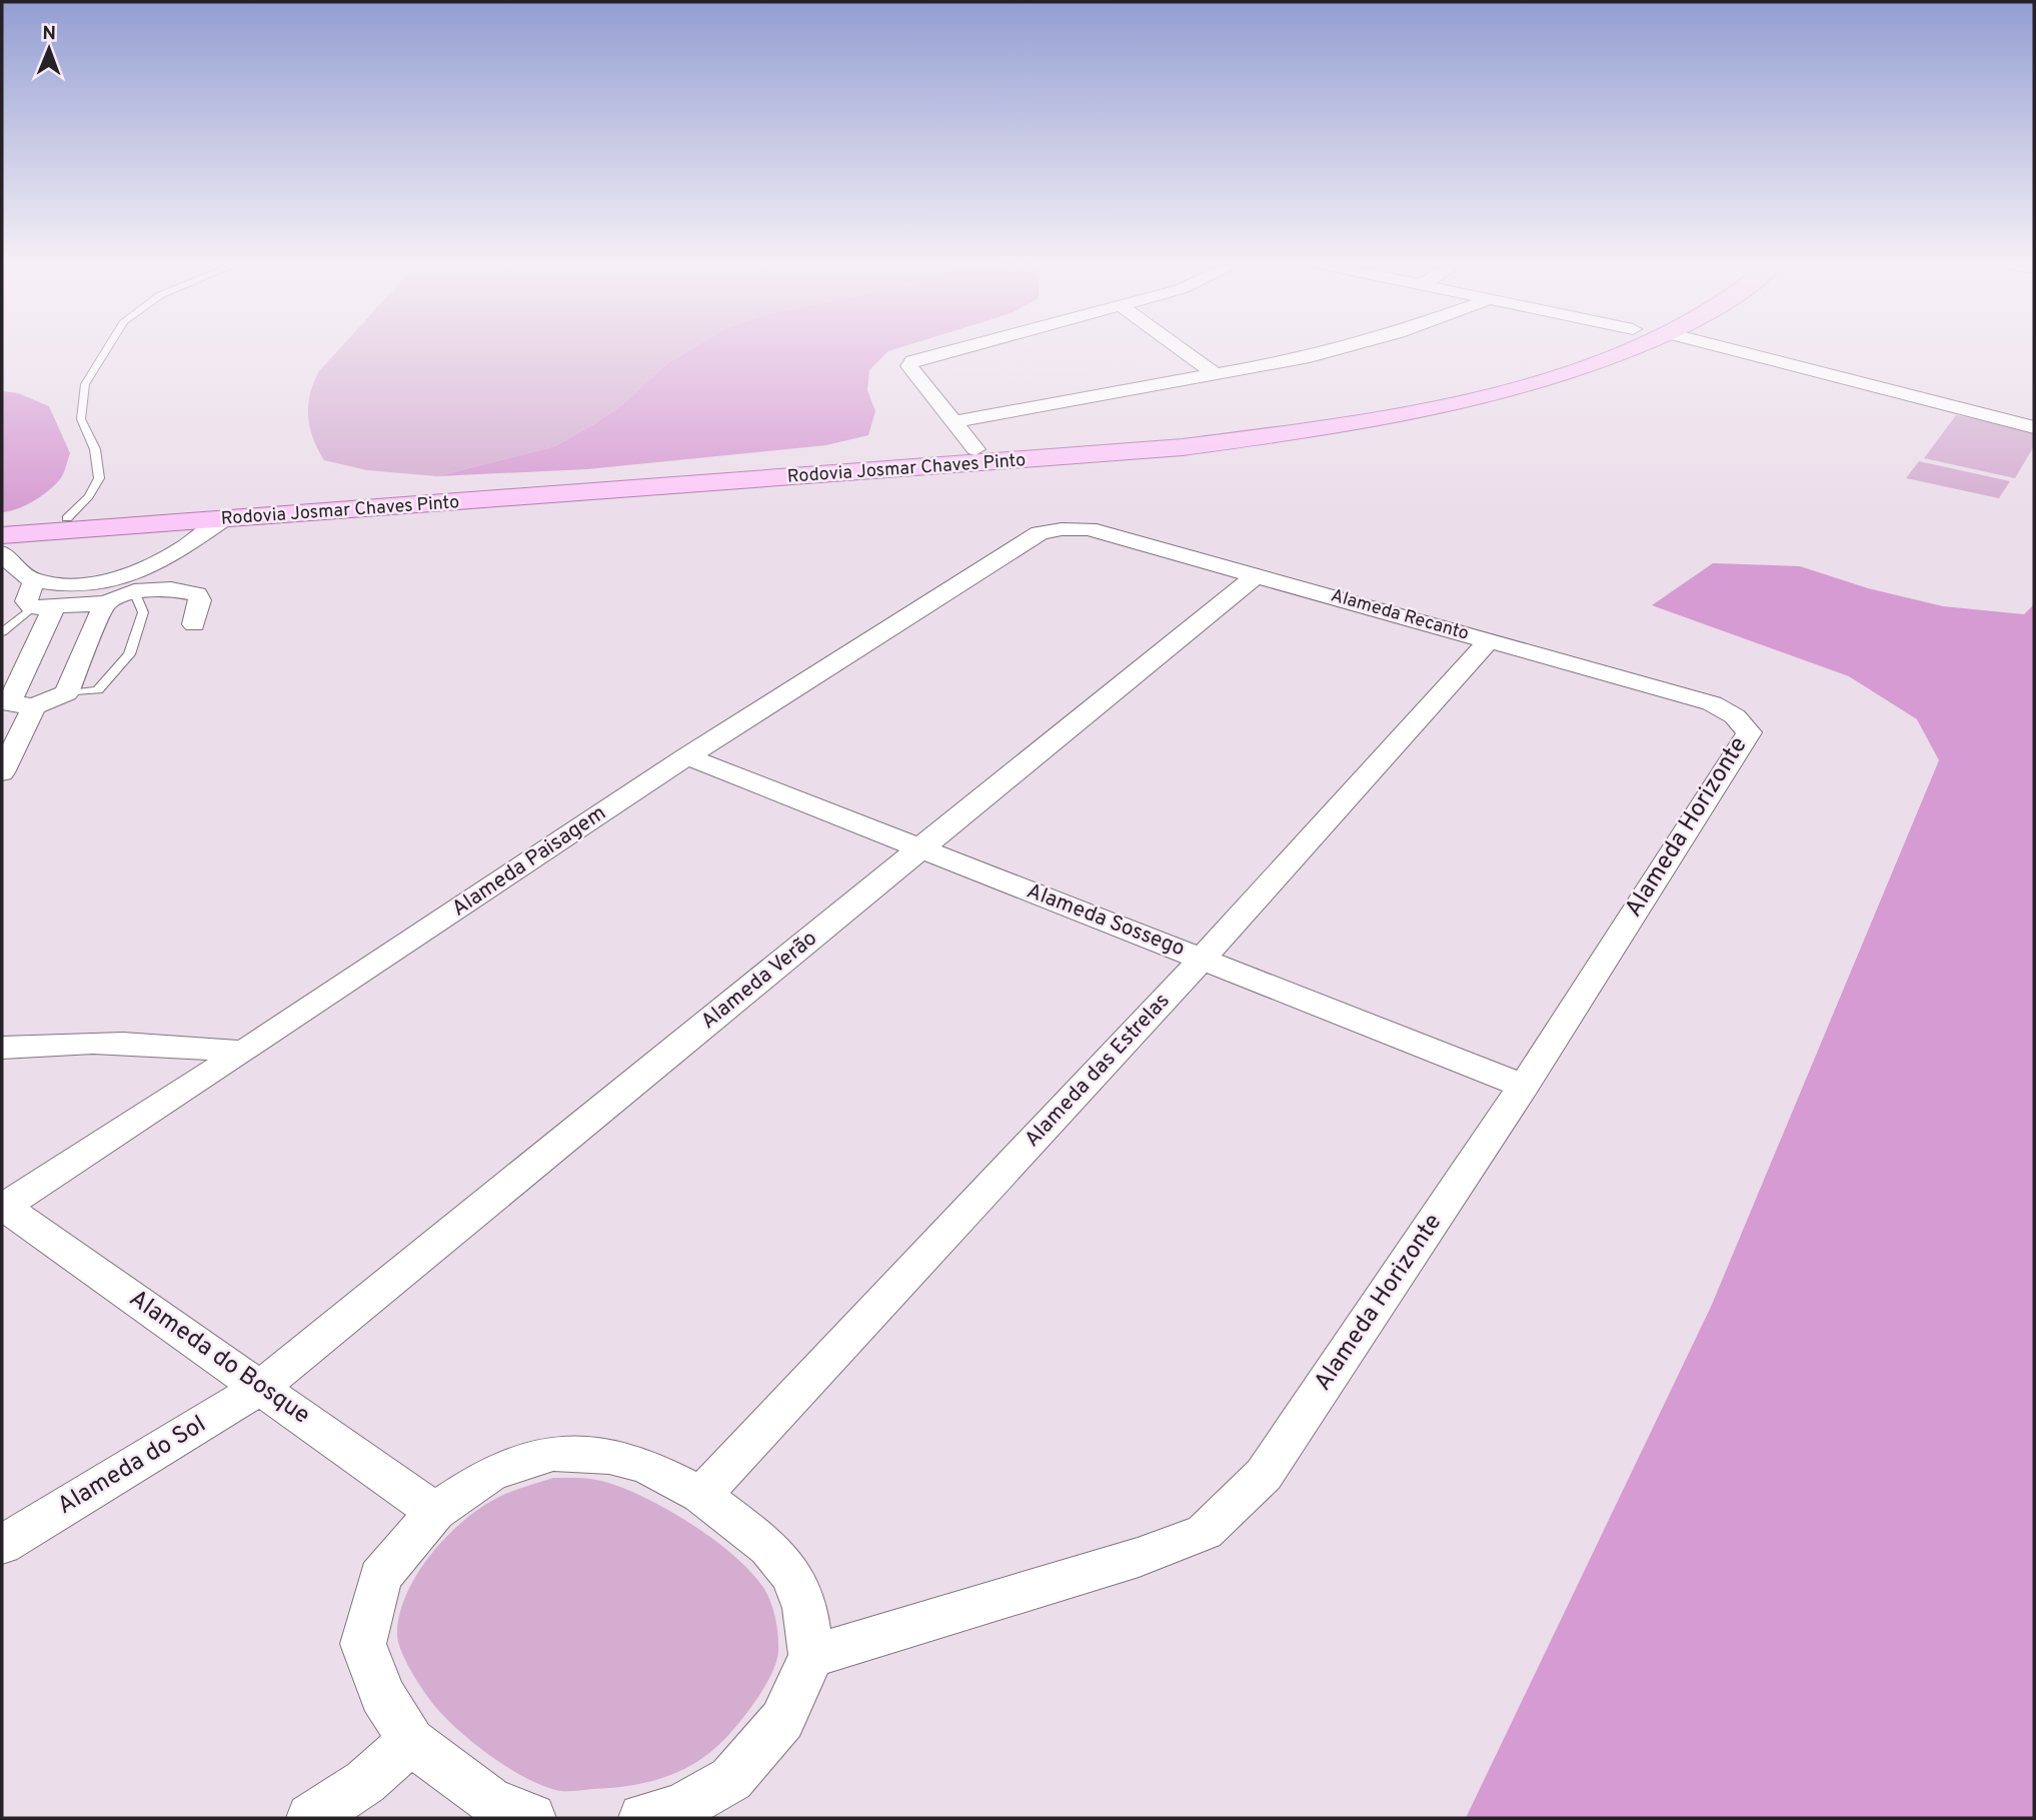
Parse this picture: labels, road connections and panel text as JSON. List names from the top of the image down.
{
  "streets": {
    "main road": ["Rodovia Josmar Chaves Pinto"],
    "street": [
      "Alameda Recanto",
      "Alameda Horizonte",
      "Alameda Paisagem",
      "Alameda Sossego",
      "Alameda Verão",
      "Alameda das Estrelas",
      "Alameda do Bosque",
      "Alameda do Sol"
    ]
  },
  "crossings": [
    ["Alameda Recanto", "Alameda Horizonte"],
    ["Alameda Recanto", "Alameda Paisagem"],
    ["Alameda Recanto", "Alameda Verão"],
    ["Alameda Recanto", "Alameda das Estrelas"],
    ["Alameda Horizonte", "Alameda Sossego"],
    ["Alameda Paisagem", "Alameda Sossego"],
    ["Alameda Paisagem", "Alameda do Bosque"],
    ["Alameda Sossego", "Alameda Verão"],
    ["Alameda Sossego", "Alameda das Estrelas"],
    ["Alameda Verão", "Alameda do Bosque"],
    ["Alameda Verão", "Alameda do Sol"],
    ["Alameda do Bosque", "Alameda do Sol"]
  ],
  "north": "top"
}
